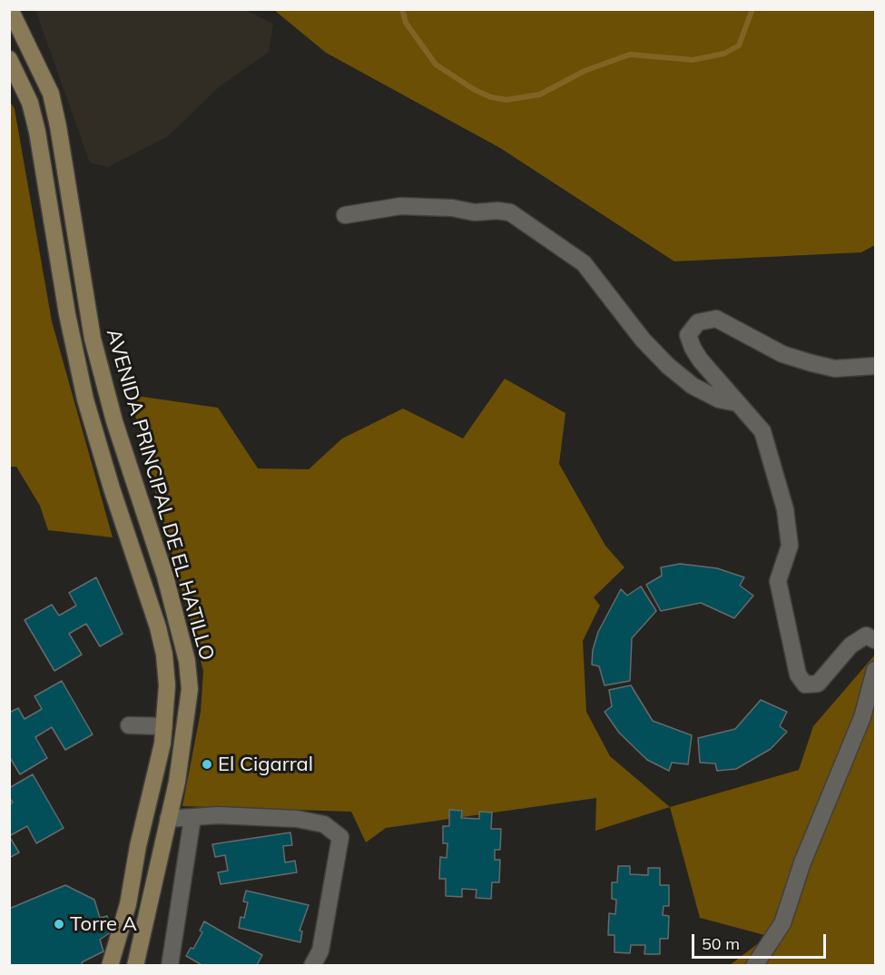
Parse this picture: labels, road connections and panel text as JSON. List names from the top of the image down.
{
  "streets": {
    "main road": ["AVENIDA PRINCIPAL DE EL HATILLO"]
  },
  "places": ["El Cigarral", "Torre A"],
  "scale_bar": "50 m"
}
